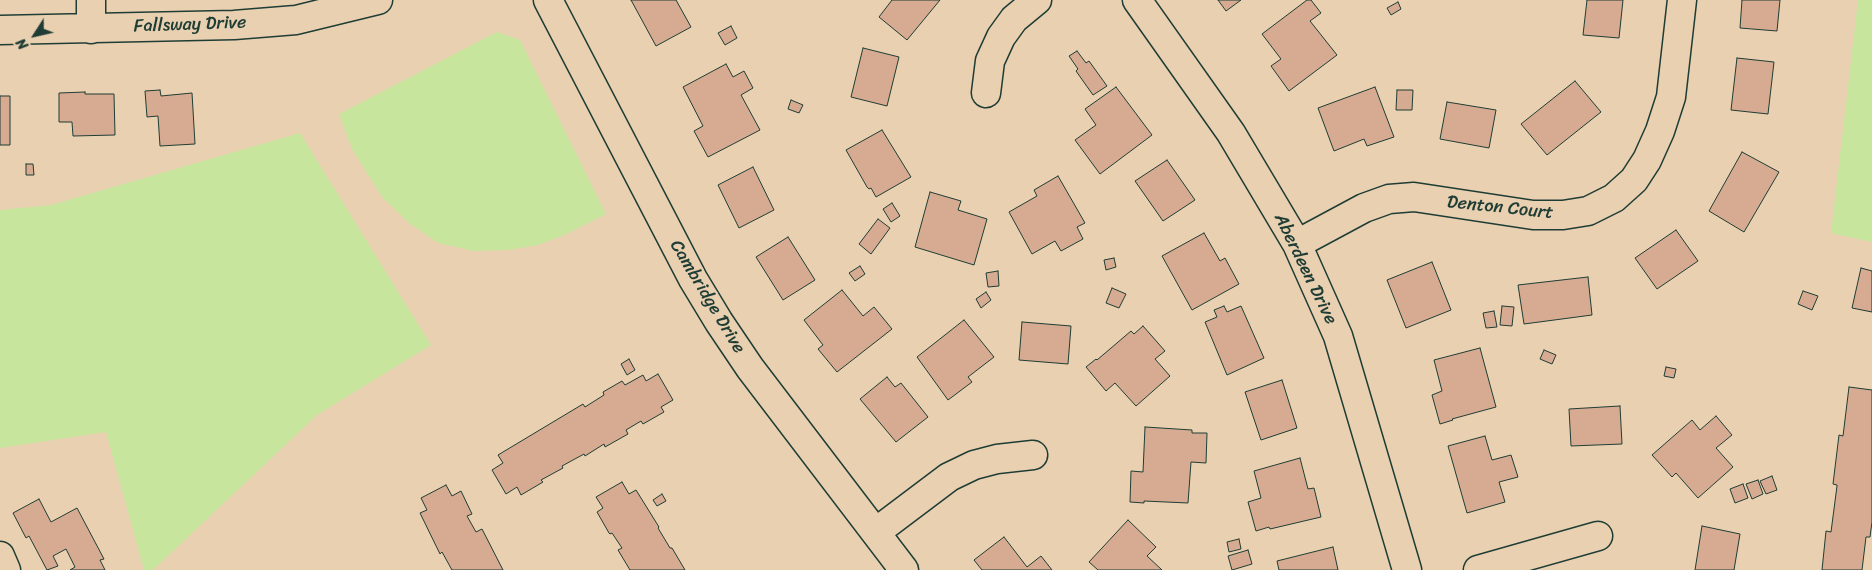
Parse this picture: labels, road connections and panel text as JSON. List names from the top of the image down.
{
  "streets": {
    "street": [
      "Fallsway Drive",
      "Denton Court",
      "Aberdeen Drive",
      "Cambridge Drive"
    ]
  },
  "crossings": [
    ["Denton Court", "Aberdeen Drive"]
  ],
  "north": "bottom left"
}
